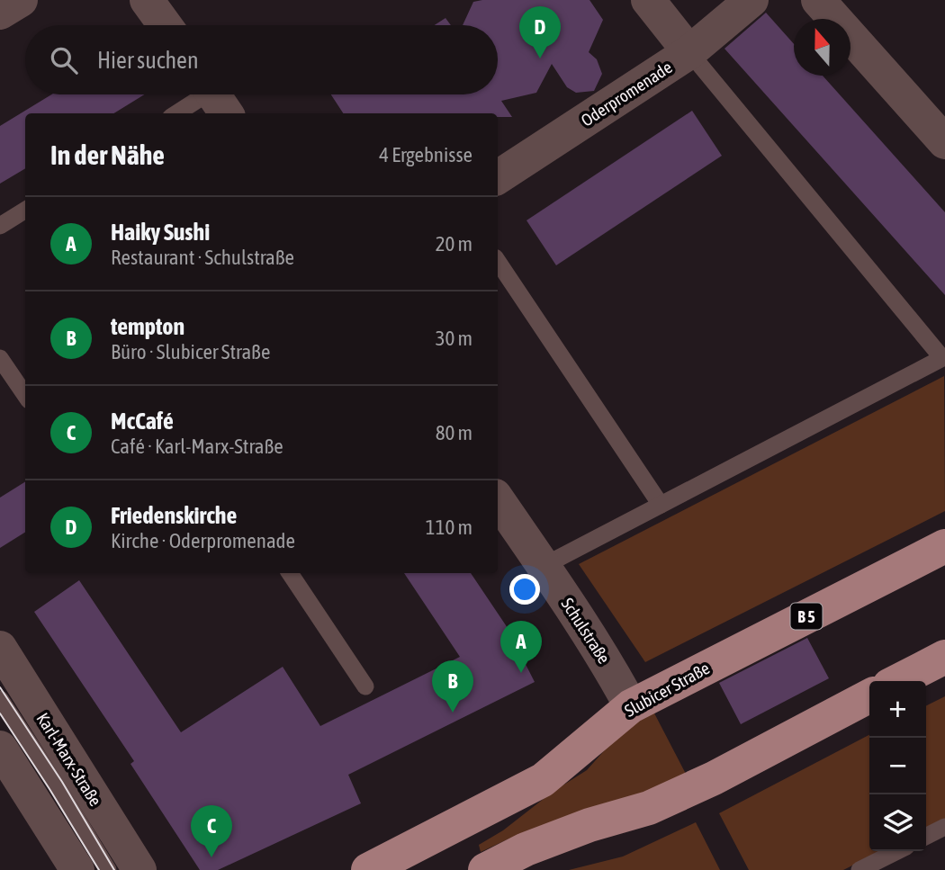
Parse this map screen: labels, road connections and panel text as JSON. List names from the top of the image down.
{
  "streets": {
    "main road": ["B 5", "Slubicer Straße"],
    "street": ["Oderpromenade", "Schulstraße", "Karl-Marx-Straße"]
  },
  "crossings": [
    ["Schulstraße", "Slubicer Straße"]
  ],
  "north": "top",
  "page": {
    "pins": [
      "D",
      "A",
      "B",
      "C"
    ],
    "search": "Hier suchen",
    "heading": ["In der Nähe", "4 Ergebnisse"],
    "list": [
      {
        "mark": "A",
        "name": "Haiky Sushi",
        "note": "Restaurant · Schulstraße",
        "value": "20 m"
      },
      {
        "mark": "B",
        "name": "tempton",
        "note": "Büro · Slubicer Straße",
        "value": "30 m"
      },
      {
        "mark": "C",
        "name": "McCafé",
        "note": "Café · Karl-Marx-Straße",
        "value": "80 m"
      },
      {
        "mark": "D",
        "name": "Friedenskirche",
        "note": "Kirche · Oderpromenade",
        "value": "110 m"
      }
    ],
    "map_buttons": ["+", "−"]
  }
}
